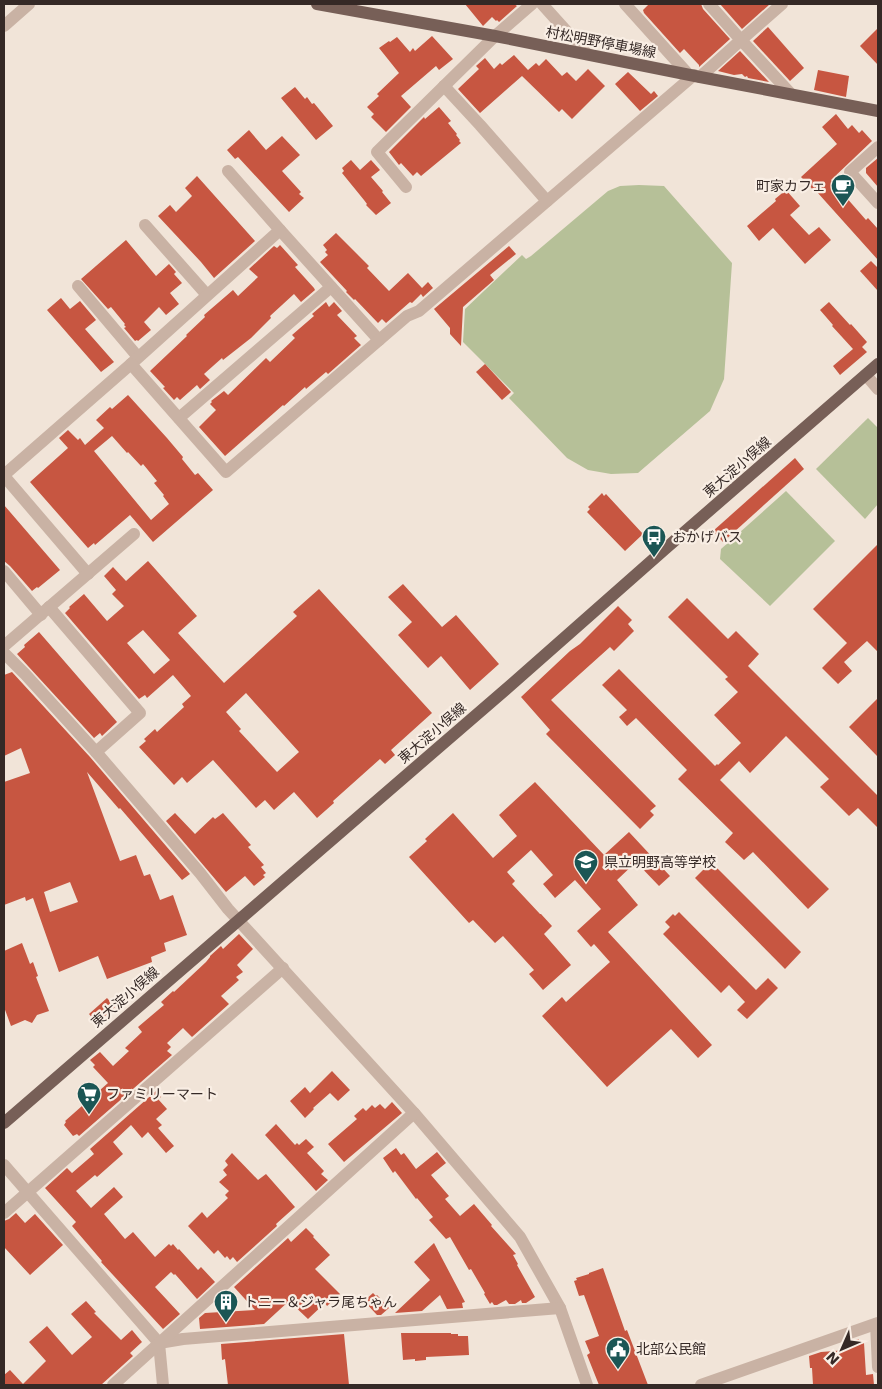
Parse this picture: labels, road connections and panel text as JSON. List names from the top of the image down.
{
  "streets": {
    "main road": ["村松明野停車場線", "東大淀小俣線"]
  },
  "places": {
    "cafe": ["町家カフェ"],
    "bus stop": ["おかげバス"],
    "school or university": ["県立明野高等学校"],
    "supermarket": ["ファミリーマート"],
    "building": ["トニー＆ジャラ尾ちゃん"],
    "public building": ["北部公民館"]
  },
  "north": "bottom left"
}
